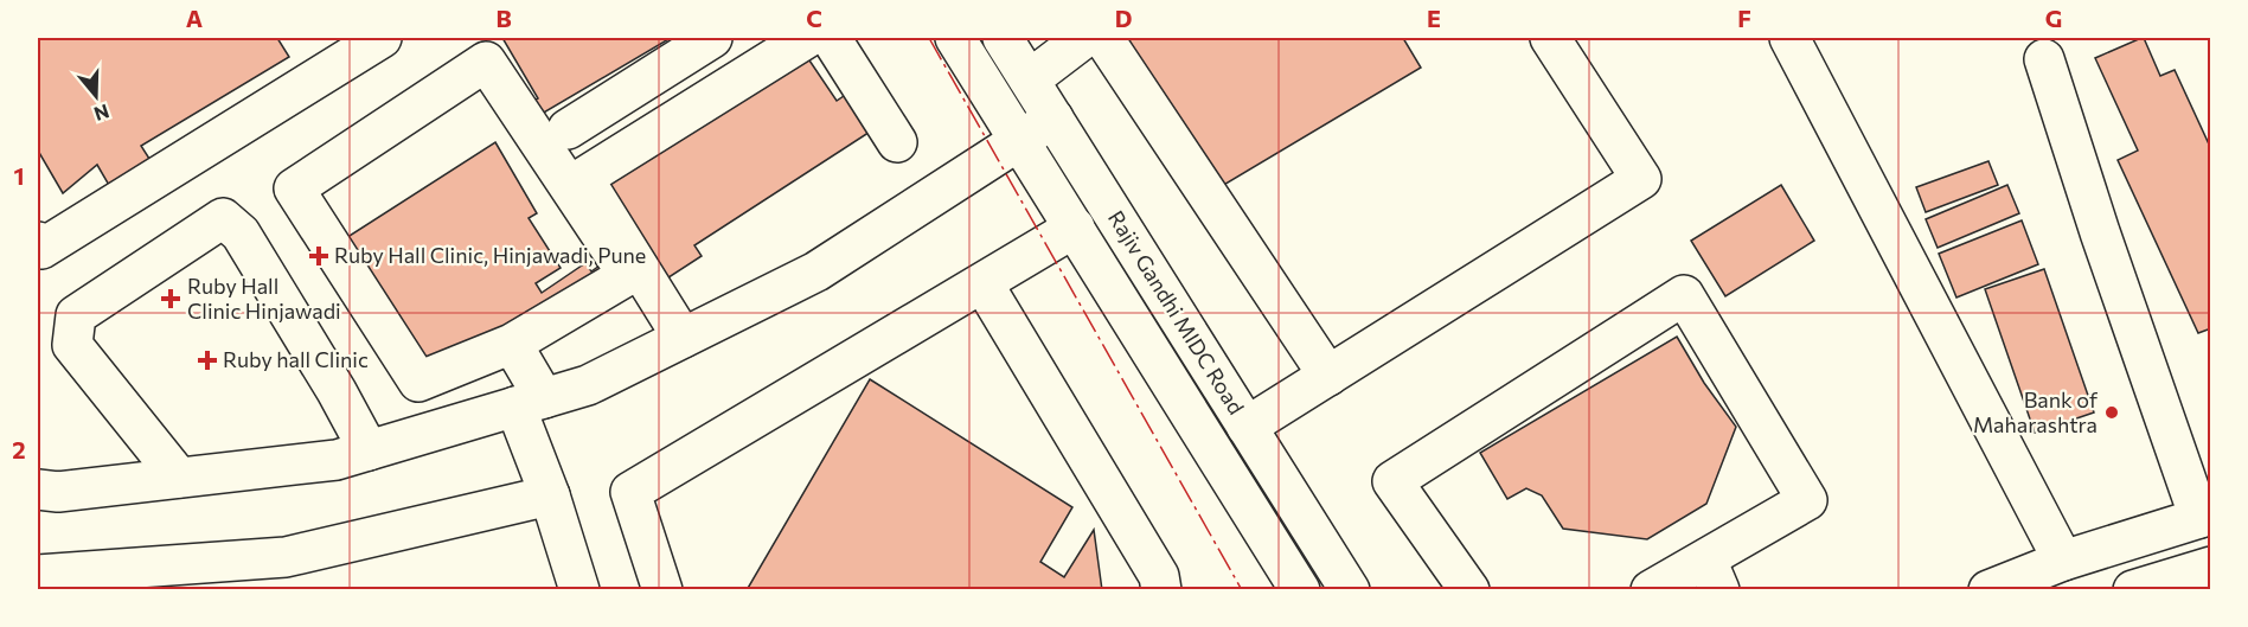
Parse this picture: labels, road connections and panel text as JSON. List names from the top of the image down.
{
  "streets": {
    "main road": ["Rajiv Gandhi MIDC Road"]
  },
  "places": {
    "health": ["Ruby Hall Clinic, Hinjawadi, Pune", "Ruby Hall Clinic Hinjawadi", "Ruby hall Clinic"],
    "other": ["Bank of Maharashtra"]
  },
  "north": "bottom",
  "grid": {
    "columns": [
      "A",
      "B",
      "C",
      "D",
      "E",
      "F",
      "G"
    ],
    "rows": ["1", "2"]
  }
}
